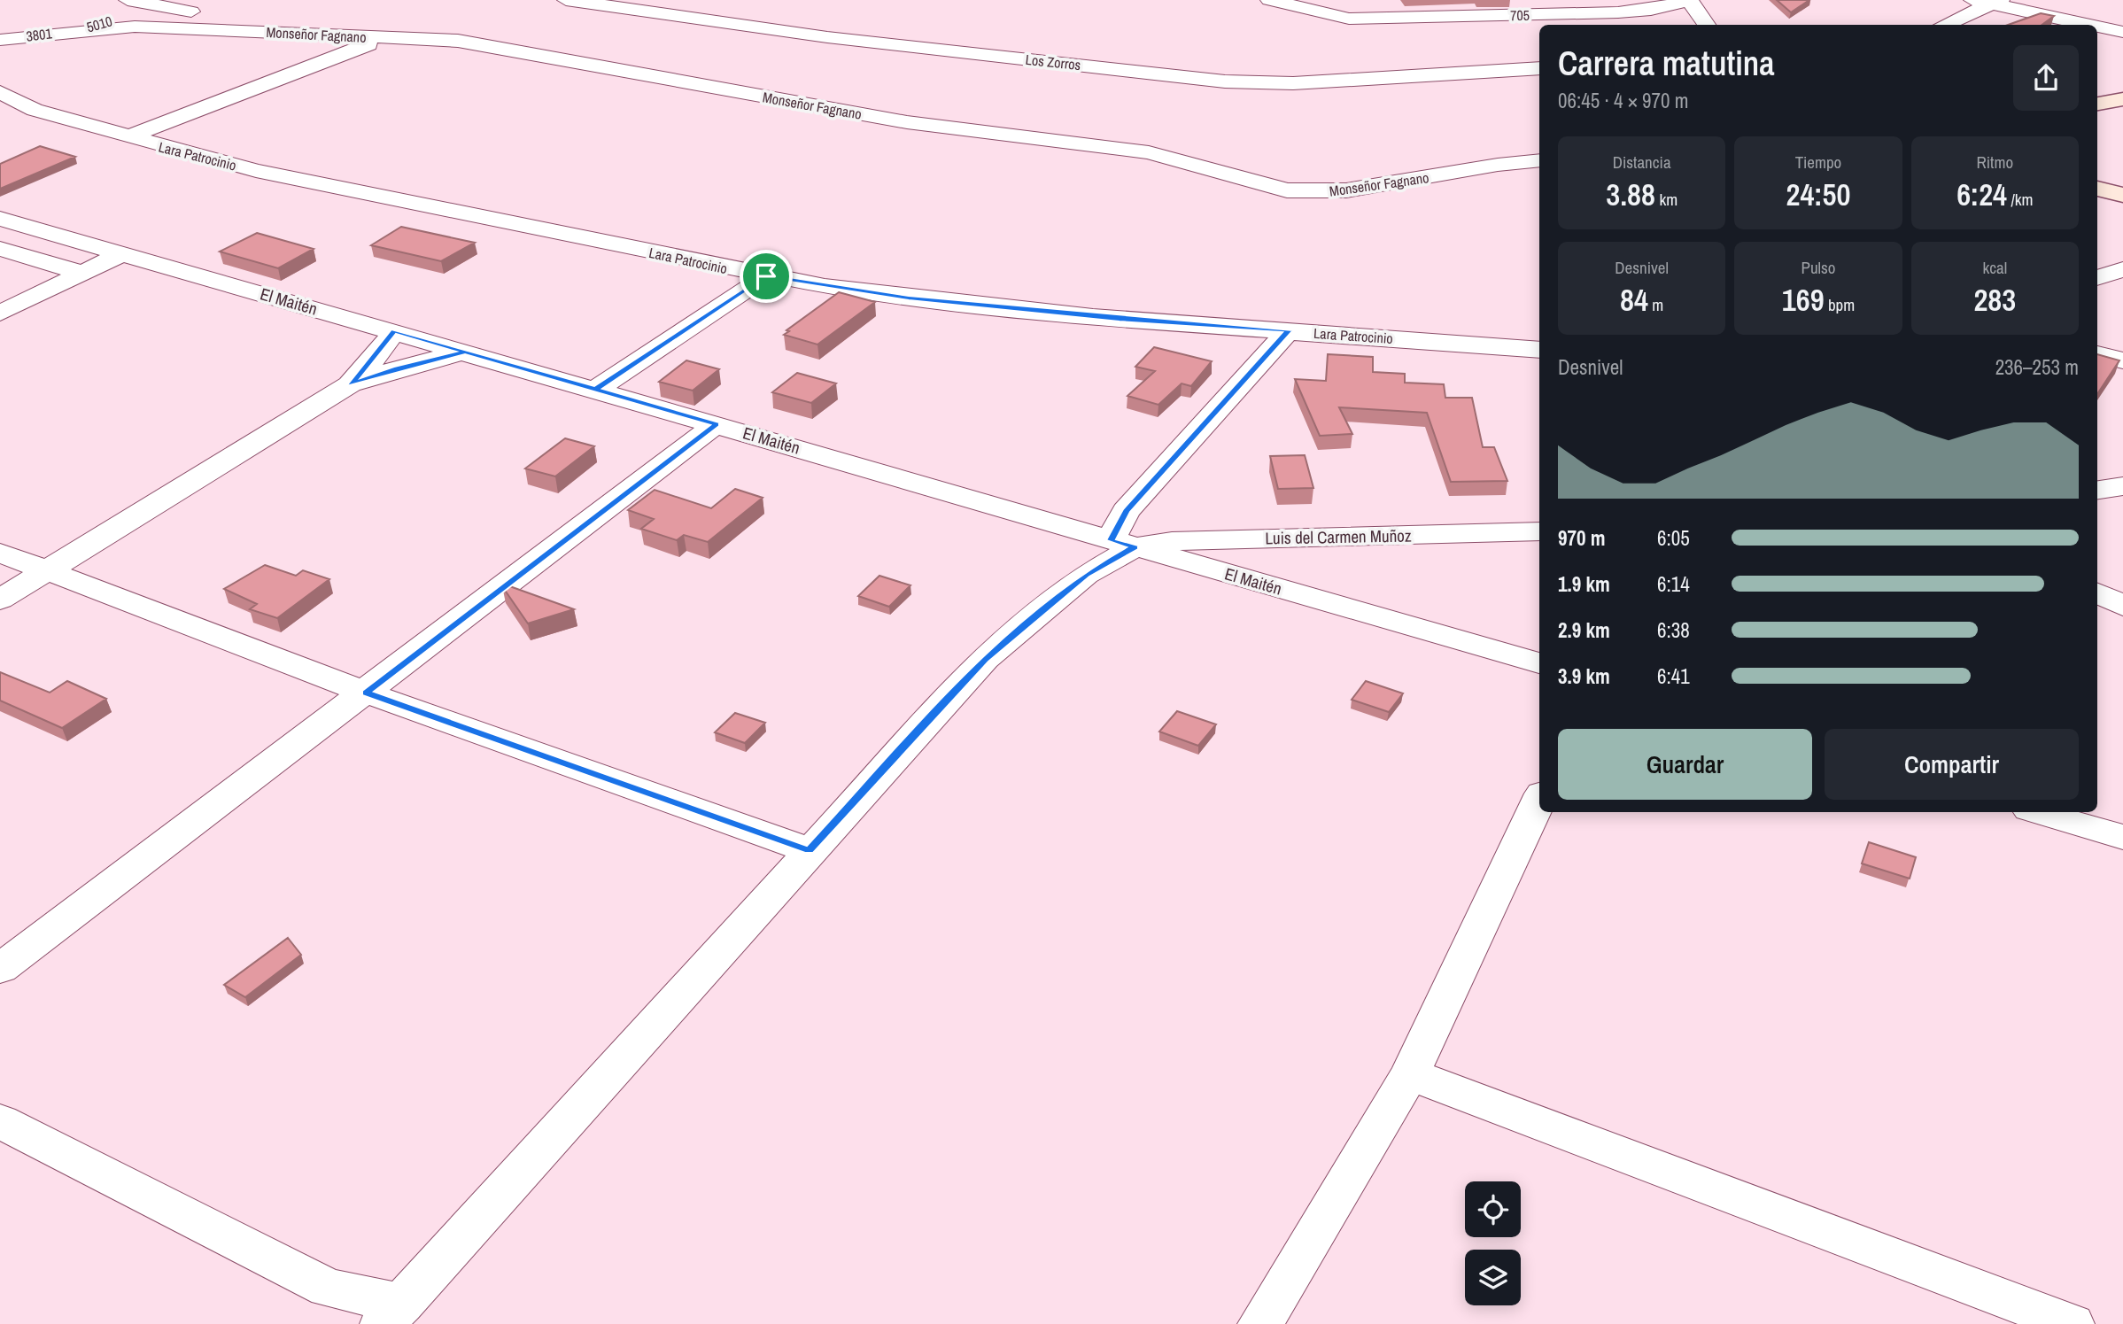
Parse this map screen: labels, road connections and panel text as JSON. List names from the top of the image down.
{
  "streets": {
    "street": [
      "705",
      "5010",
      "3801",
      "Monseñor Fagnano",
      "Los Zorros",
      "Lara Patrocinio",
      "El Maitén",
      "Luis del Carmen Muñoz"
    ]
  },
  "crossings": [
    ["5010", "3801"],
    ["5010", "Monseñor Fagnano"],
    ["3801", "Monseñor Fagnano"],
    ["El Maitén", "Luis del Carmen Muñoz"]
  ],
  "page": {
    "heading": ["Carrera matutina", "06:45 · 4 × 970 m"],
    "stats": [
      ["Distancia", "3.88 km"],
      ["Tiempo", "24:50"],
      ["Ritmo", "6:24 /km"],
      ["Desnivel", "84 m"],
      ["Pulso", "169 bpm"],
      ["kcal", "283"]
    ],
    "chart": ["Desnivel", "236–253 m"],
    "list": [
      {
        "name": "970 m",
        "note": "6:05"
      },
      {
        "name": "1.9 km",
        "note": "6:14"
      },
      {
        "name": "2.9 km",
        "note": "6:38"
      },
      {
        "name": "3.9 km",
        "note": "6:41"
      }
    ],
    "buttons": ["Guardar", "Compartir"]
  }
}
